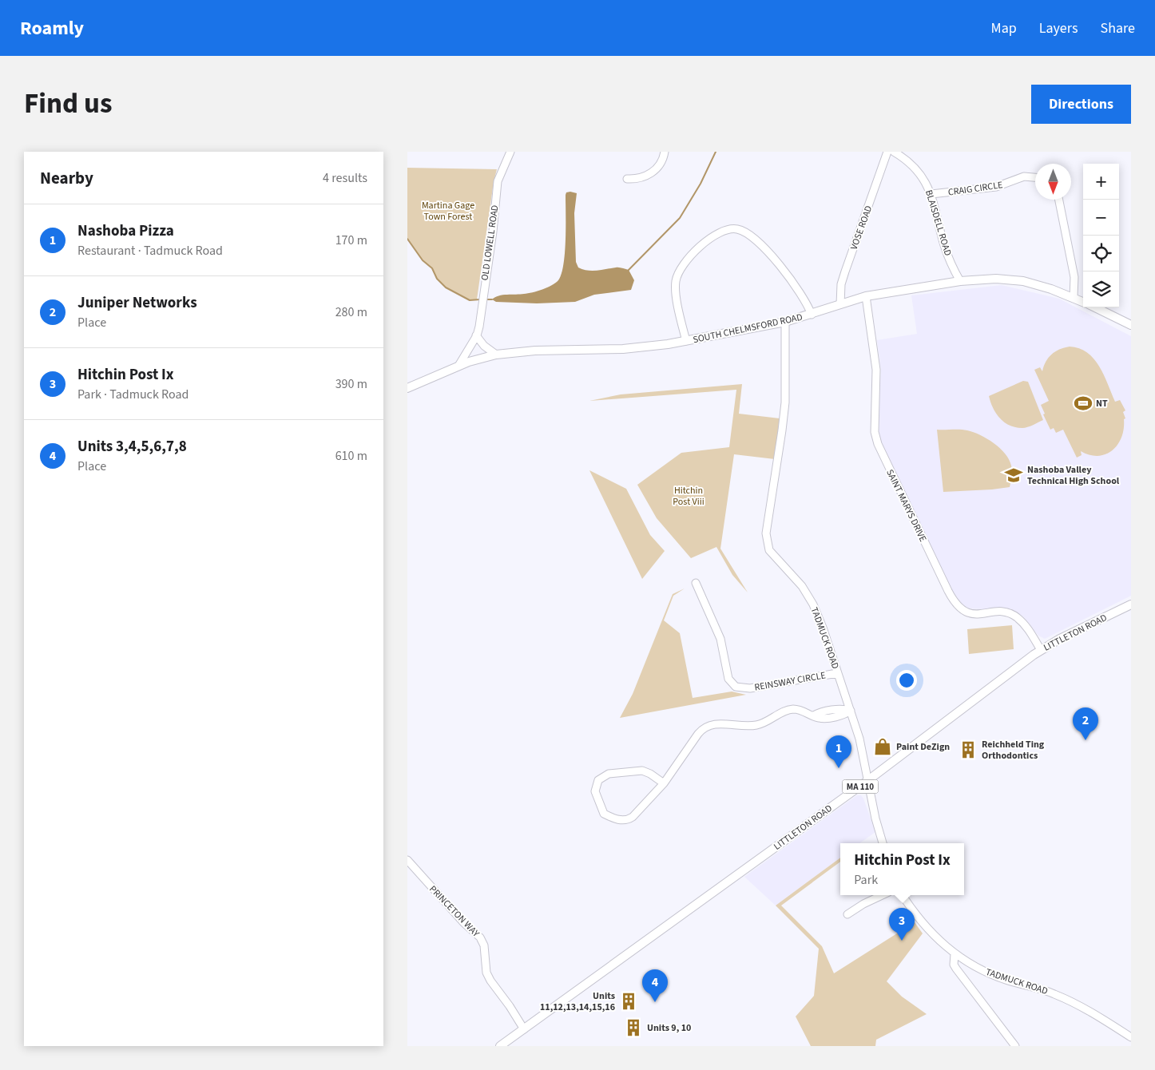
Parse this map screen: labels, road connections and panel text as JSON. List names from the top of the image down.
{
  "streets": {
    "main road": ["SOUTH CHELMSFORD ROAD", "LITTLETON ROAD", "MA 110"],
    "street": [
      "CRAIG CIRCLE",
      "BLAISDELL ROAD",
      "VOSE ROAD",
      "OLD LOWELL ROAD",
      "SAINT MARYS DRIVE",
      "TADMUCK ROAD",
      "REINSWAY CIRCLE",
      "PRINCETON WAY"
    ]
  },
  "crossings": [
    ["CRAIG CIRCLE", "BLAISDELL ROAD"],
    ["BLAISDELL ROAD", "SOUTH CHELMSFORD ROAD"],
    ["VOSE ROAD", "SOUTH CHELMSFORD ROAD"],
    ["OLD LOWELL ROAD", "SOUTH CHELMSFORD ROAD"],
    ["SOUTH CHELMSFORD ROAD", "SAINT MARYS DRIVE"],
    ["SOUTH CHELMSFORD ROAD", "TADMUCK ROAD"],
    ["SAINT MARYS DRIVE", "LITTLETON ROAD"],
    ["LITTLETON ROAD", "TADMUCK ROAD"],
    ["LITTLETON ROAD", "PRINCETON WAY"],
    ["TADMUCK ROAD", "REINSWAY CIRCLE"]
  ],
  "parks": ["Martina Gage Town Forest", "Hitchin Post Viii"],
  "places": {
    "sports": ["NT"],
    "school or university": ["Nashoba Valley Technical High School"],
    "shop": ["Paint DeZign"],
    "building": ["Reichheld Ting Orthodontics", "Units 11,12,13,14,15,16", "Units 9, 10"]
  },
  "north": "bottom",
  "page": {
    "header": "Roamly",
    "nav": ["Map", "Layers", "Share"],
    "title": "Find us",
    "buttons": "Directions",
    "heading": ["Nearby", "4 results"],
    "map_buttons": ["+", "−"],
    "list": [
      {
        "mark": "1",
        "name": "Nashoba Pizza",
        "note": "Restaurant · Tadmuck Road",
        "value": "170 m"
      },
      {
        "mark": "2",
        "name": "Juniper Networks",
        "note": "Place",
        "value": "280 m"
      },
      {
        "mark": "3",
        "name": "Hitchin Post Ix",
        "note": "Park · Tadmuck Road",
        "value": "390 m"
      },
      {
        "mark": "4",
        "name": "Units 3,4,5,6,7,8",
        "note": "Place",
        "value": "610 m"
      }
    ],
    "pins": [
      "2",
      "1",
      "3",
      "4"
    ],
    "popup": ["Hitchin Post Ix", "Park"]
  }
}
